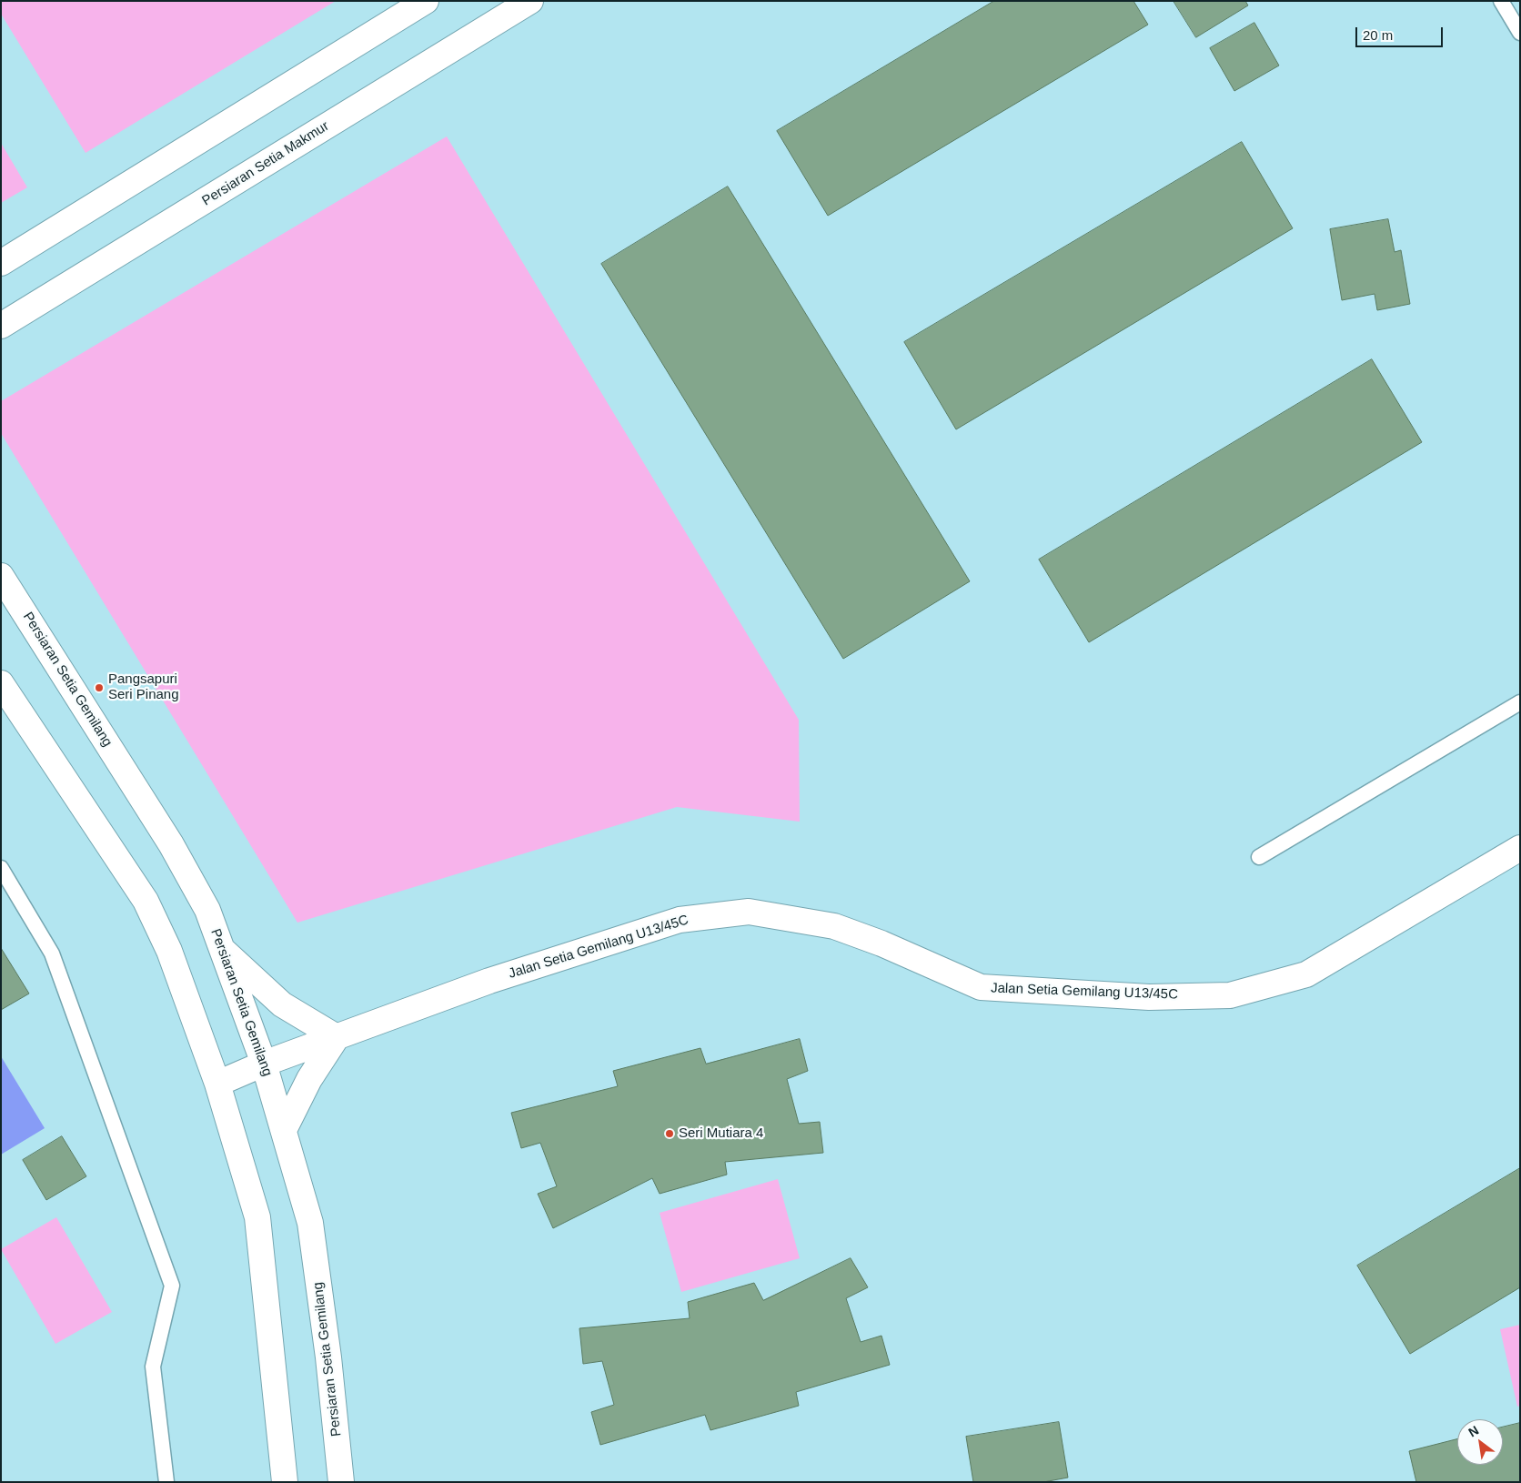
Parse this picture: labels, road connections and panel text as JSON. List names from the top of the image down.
{
  "streets": {
    "street": ["Persiaran Setia Makmur", "Persiaran Setia Gemilang", "Jalan Setia Gemilang U13/45C"]
  },
  "crossings": [
    ["Persiaran Setia Gemilang", "Jalan Setia Gemilang U13/45C"]
  ],
  "places": ["Pangsapuri Seri Pinang", "Seri Mutiara 4"],
  "scale_bar": "20 m",
  "north": "top left"
}
